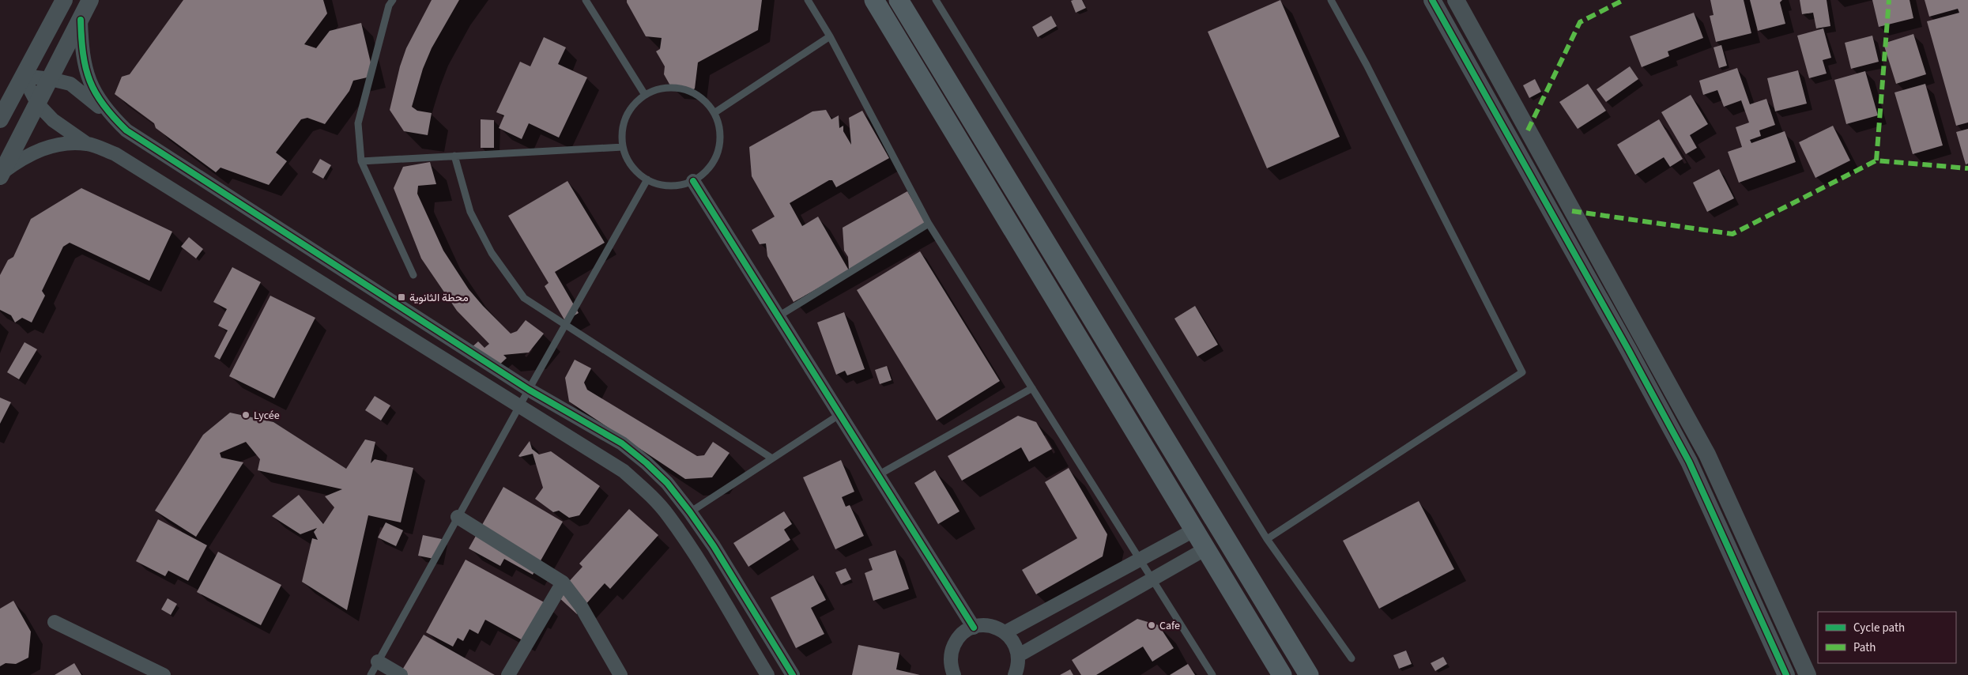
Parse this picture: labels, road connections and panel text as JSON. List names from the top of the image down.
{
  "places": {
    "transit": ["محطة الثانوية"],
    "other": ["Lycée", "Cafe"]
  },
  "legend": ["Cycle path", "Path"]
}
